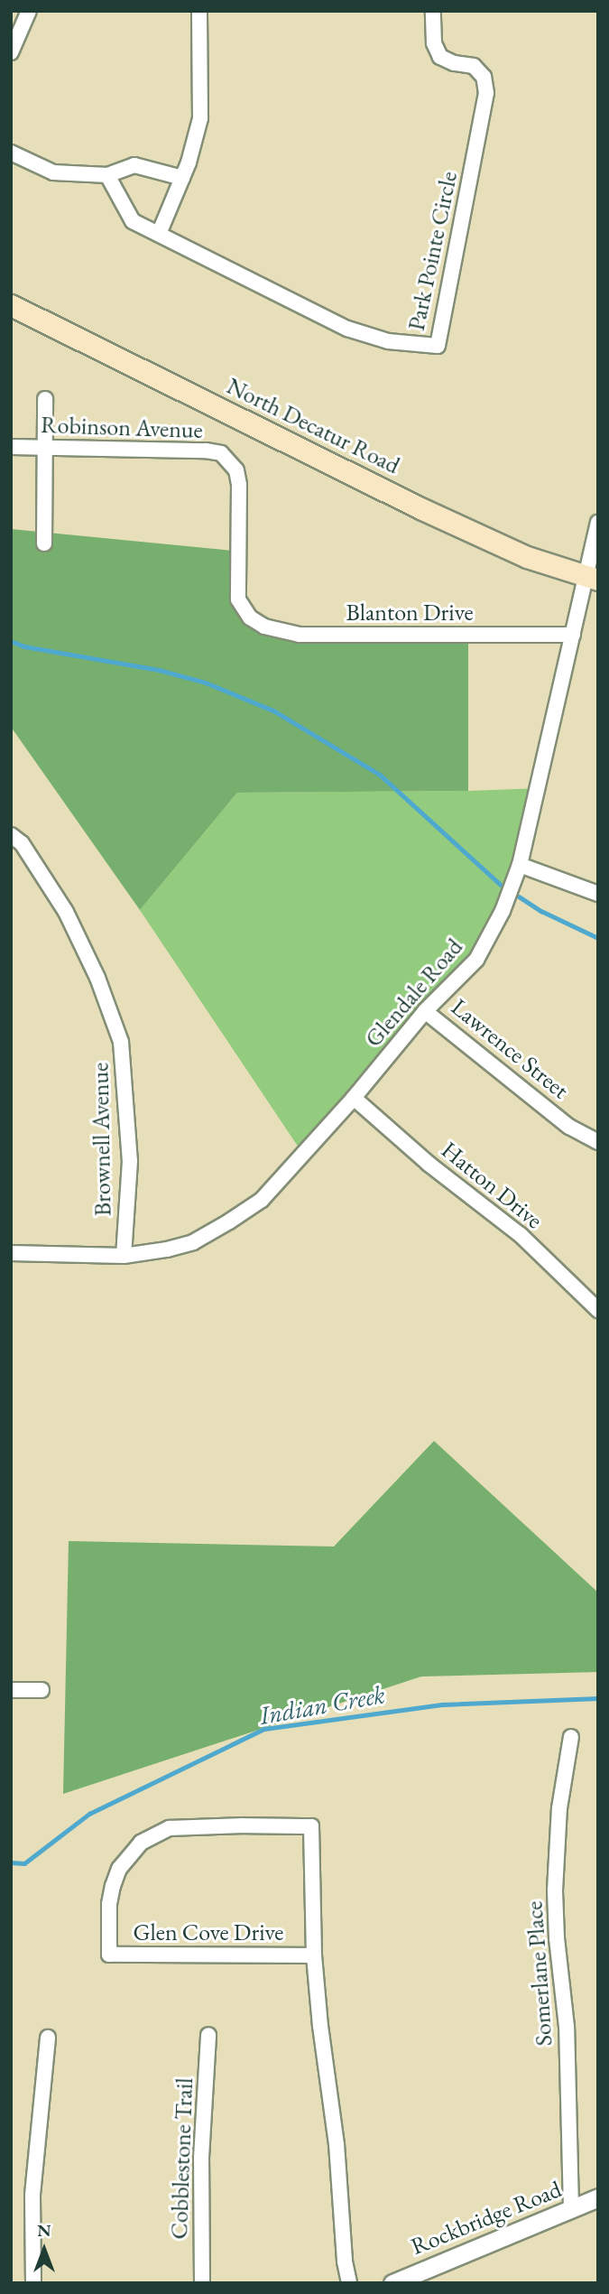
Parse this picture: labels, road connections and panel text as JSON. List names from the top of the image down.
{
  "streets": {
    "main road": ["North Decatur Road"],
    "street": [
      "Park Pointe Circle",
      "Robinson Avenue",
      "Blanton Drive",
      "Glendale Road",
      "Lawrence Street",
      "Brownell Avenue",
      "Hatton Drive",
      "Glen Cove Drive",
      "Somerlane Place",
      "Cobblestone Trail",
      "Rockbridge Road"
    ]
  },
  "crossings": [
    ["North Decatur Road", "Glendale Road"],
    ["Robinson Avenue", "Blanton Drive"],
    ["Blanton Drive", "Glendale Road"],
    ["Glendale Road", "Lawrence Street"],
    ["Glendale Road", "Brownell Avenue"],
    ["Glendale Road", "Hatton Drive"],
    ["Somerlane Place", "Rockbridge Road"]
  ],
  "water": ["Indian Creek"],
  "north": "top"
}
